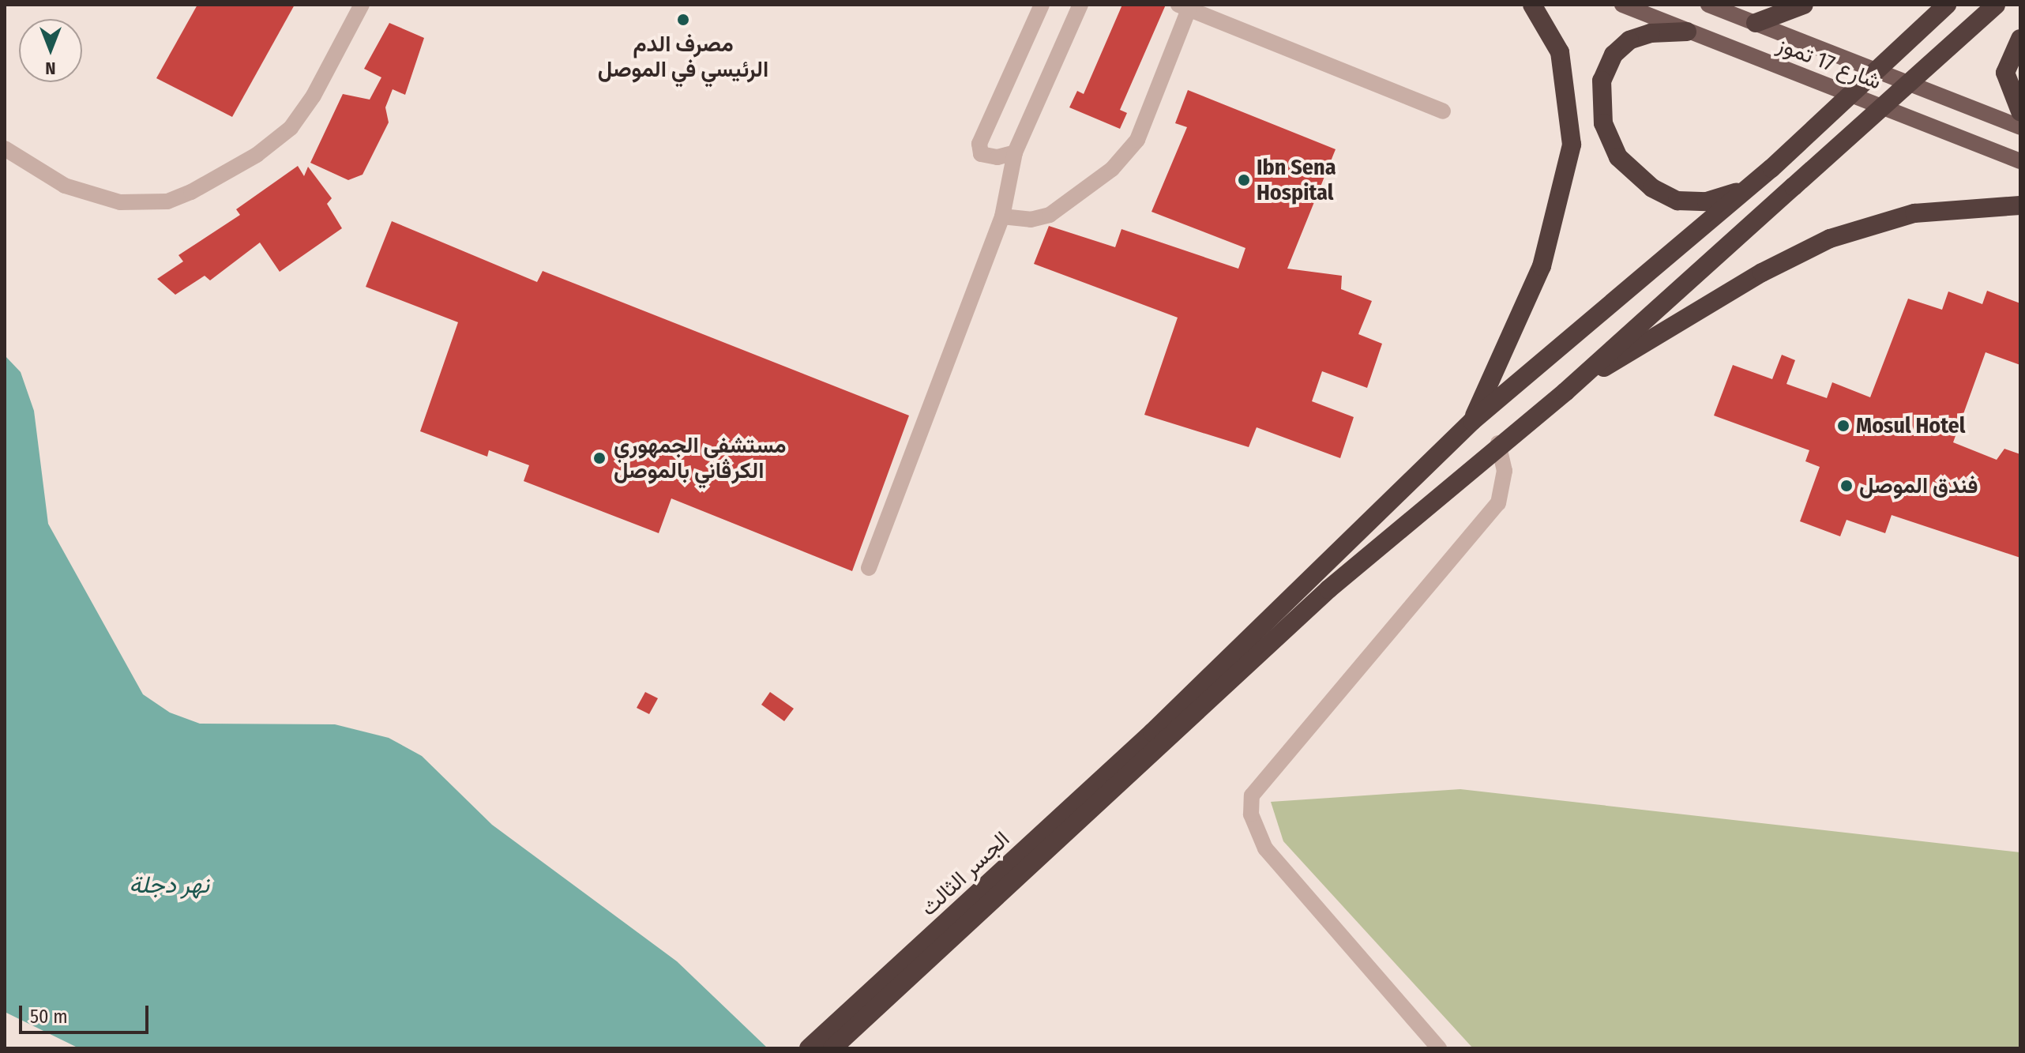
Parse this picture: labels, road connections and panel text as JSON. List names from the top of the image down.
{
  "streets": {
    "highway": ["الجسر الثالث"],
    "main road": ["شارع 17 تموز"]
  },
  "water": ["نهر دجلة"],
  "places": [
    "مصرف الدم الرئيسي في الموصل",
    "Ibn Sena Hospital",
    "Mosul Hotel",
    "مستشفى الجمهوري الكرڤاني بالموصل",
    "فندق الموصل"
  ],
  "scale_bar": "50 m",
  "north": "bottom"
}
